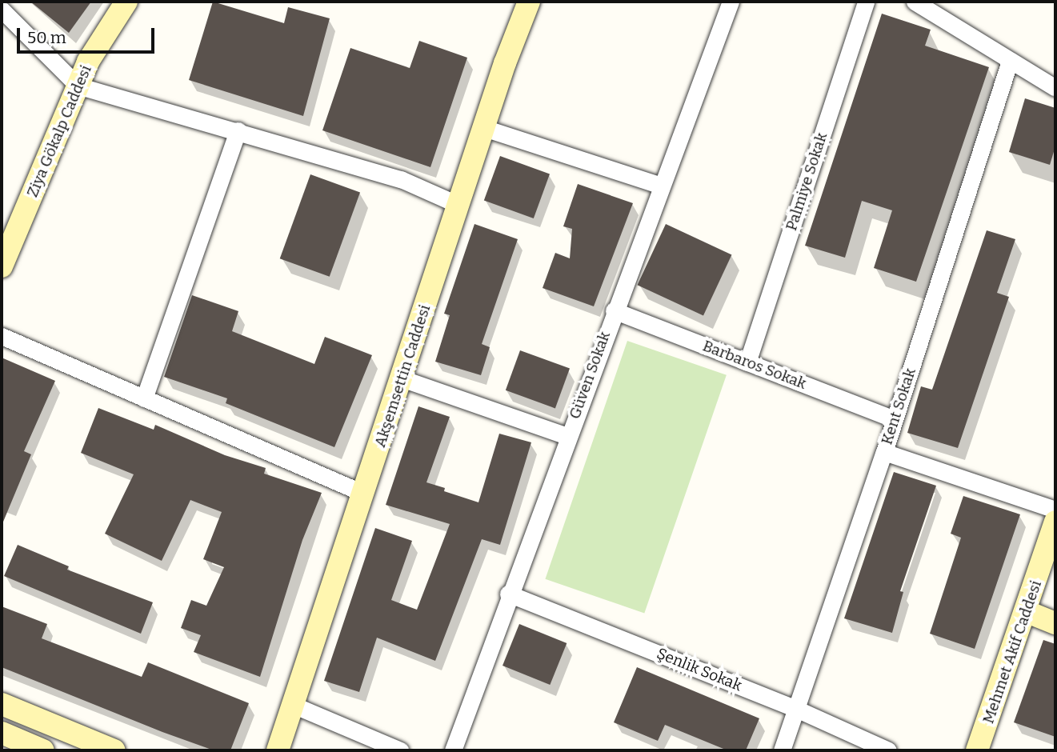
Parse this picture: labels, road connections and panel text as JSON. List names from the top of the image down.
{
  "streets": {
    "street": [
      "Ziya Gökalp Caddesi",
      "Palmiye Sokak",
      "Barbaros Sokak",
      "Güven Sokak",
      "Akşemsettin Caddesi",
      "Kent Sokak",
      "Mehmet Akif Caddesi",
      "Şenlik Sokak"
    ]
  },
  "crossings": [
    ["Palmiye Sokak", "Barbaros Sokak"],
    ["Barbaros Sokak", "Güven Sokak"],
    ["Barbaros Sokak", "Kent Sokak"],
    ["Güven Sokak", "Şenlik Sokak"],
    ["Kent Sokak", "Şenlik Sokak"]
  ],
  "scale_bar": "50 m"
}
